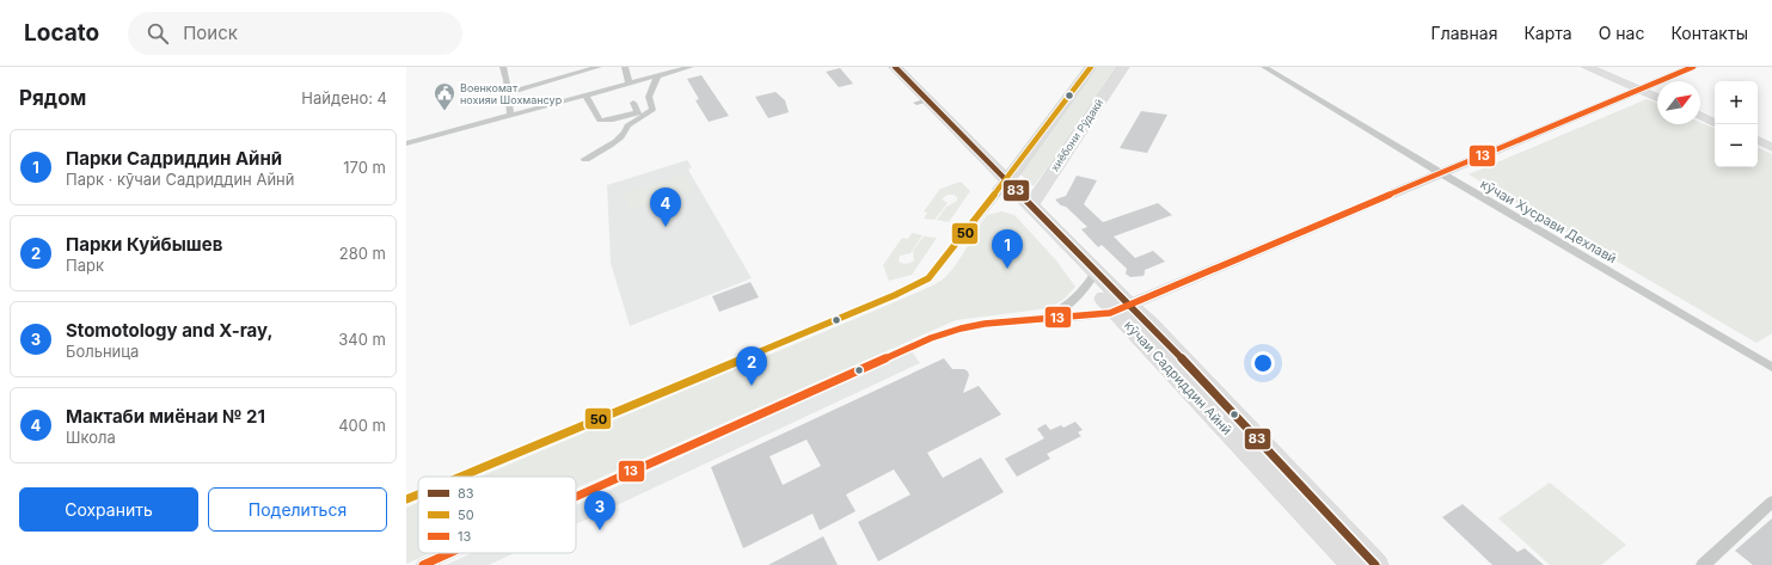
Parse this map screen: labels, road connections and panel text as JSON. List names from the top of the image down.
{
  "streets": {
    "highway": ["хиёбони Рӯдакӣ", "кӯчаи Садриддин Айнӣ"],
    "street": ["кӯчаи Хусрави Дехлавӣ"]
  },
  "crossings": [
    ["хиёбони Рӯдакӣ", "кӯчаи Садриддин Айнӣ"]
  ],
  "places": {
    "public building": ["Военкомат нохияи Шохмансур"]
  },
  "lines": ["transit line 83", "transit line 50", "transit line 13"],
  "legend": ["83", "50", "13"],
  "north": "top right",
  "page": {
    "header": "Locato",
    "search": "Поиск",
    "nav": [
      "Главная",
      "Карта",
      "О нас",
      "Контакты"
    ],
    "heading": ["Рядом", "Найдено: 4"],
    "map_buttons": ["+", "−"],
    "list": [
      {
        "mark": "1",
        "name": "Парки Садриддин Айнӣ",
        "note": "Парк · кӯчаи Садриддин Айнӣ",
        "value": "170 m"
      },
      {
        "mark": "2",
        "name": "Парки Куйбышев",
        "note": "Парк",
        "value": "280 m"
      },
      {
        "mark": "3",
        "name": "Stomotology and X-ray,",
        "note": "Больница",
        "value": "340 m"
      },
      {
        "mark": "4",
        "name": "Мактаби миёнаи № 21",
        "note": "Школа",
        "value": "400 m"
      }
    ],
    "pins": [
      "4",
      "1",
      "2",
      "3"
    ],
    "buttons": ["Сохранить", "Поделиться"]
  }
}
